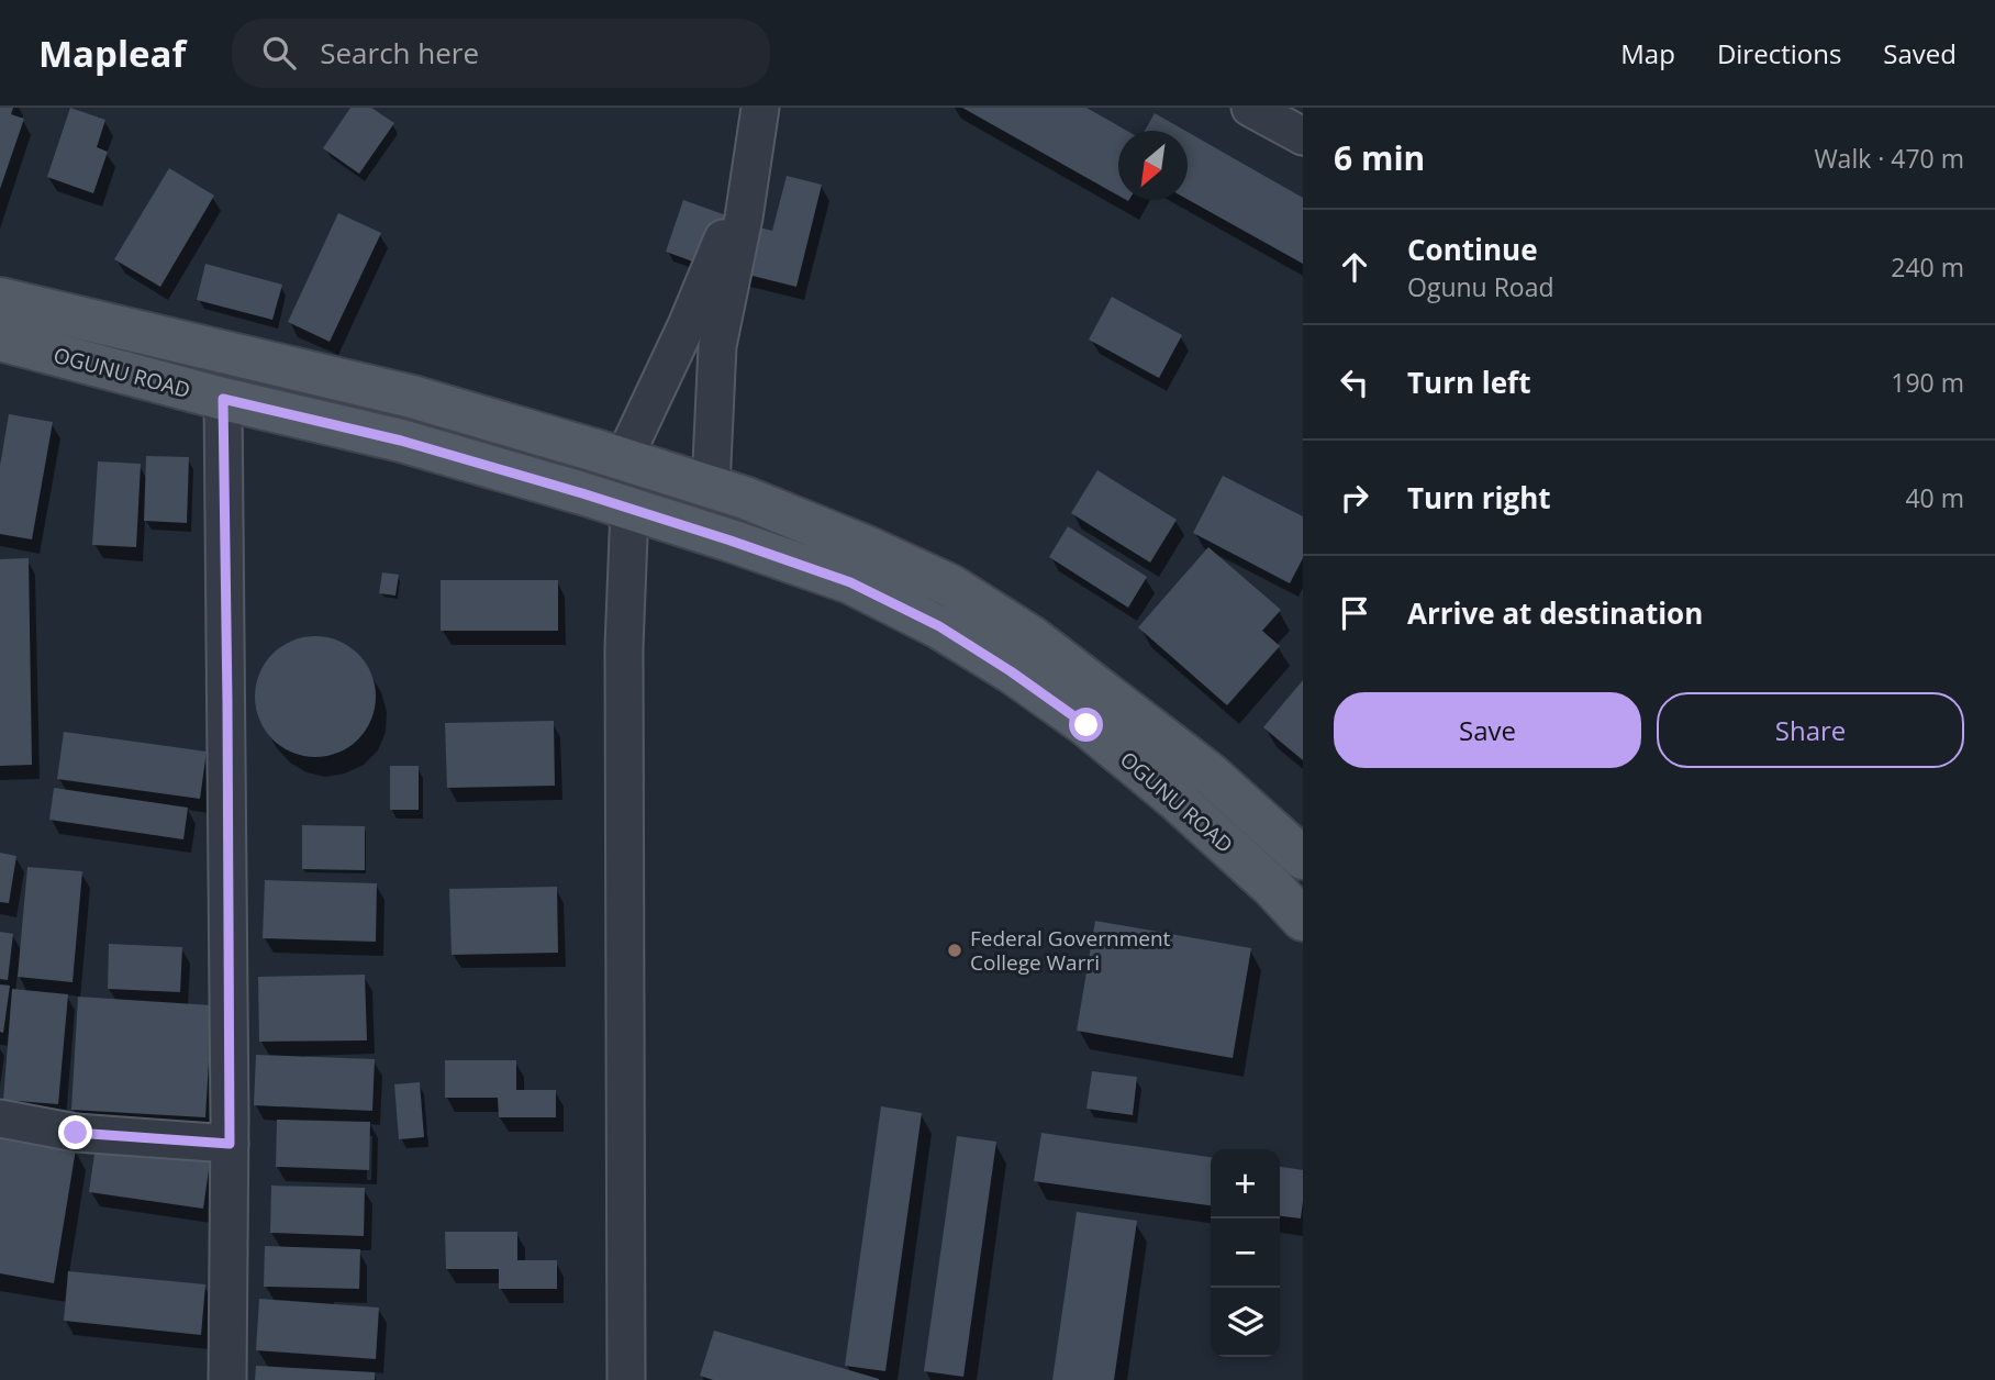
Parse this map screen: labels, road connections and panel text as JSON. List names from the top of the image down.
{
  "streets": {
    "main road": ["OGUNU ROAD"]
  },
  "places": ["Federal Government College Warri"],
  "north": "bottom left",
  "page": {
    "header": "Mapleaf",
    "search": "Search here",
    "nav": ["Map", "Directions", "Saved"],
    "heading": ["6 min", "Walk · 470 m"],
    "list": [
      ["Continue", "Ogunu Road", "240 m"],
      ["Turn left", "190 m"],
      ["Turn right", "40 m"],
      "Arrive at destination"
    ],
    "buttons": ["Save", "Share"],
    "map_buttons": ["+", "−"]
  }
}
